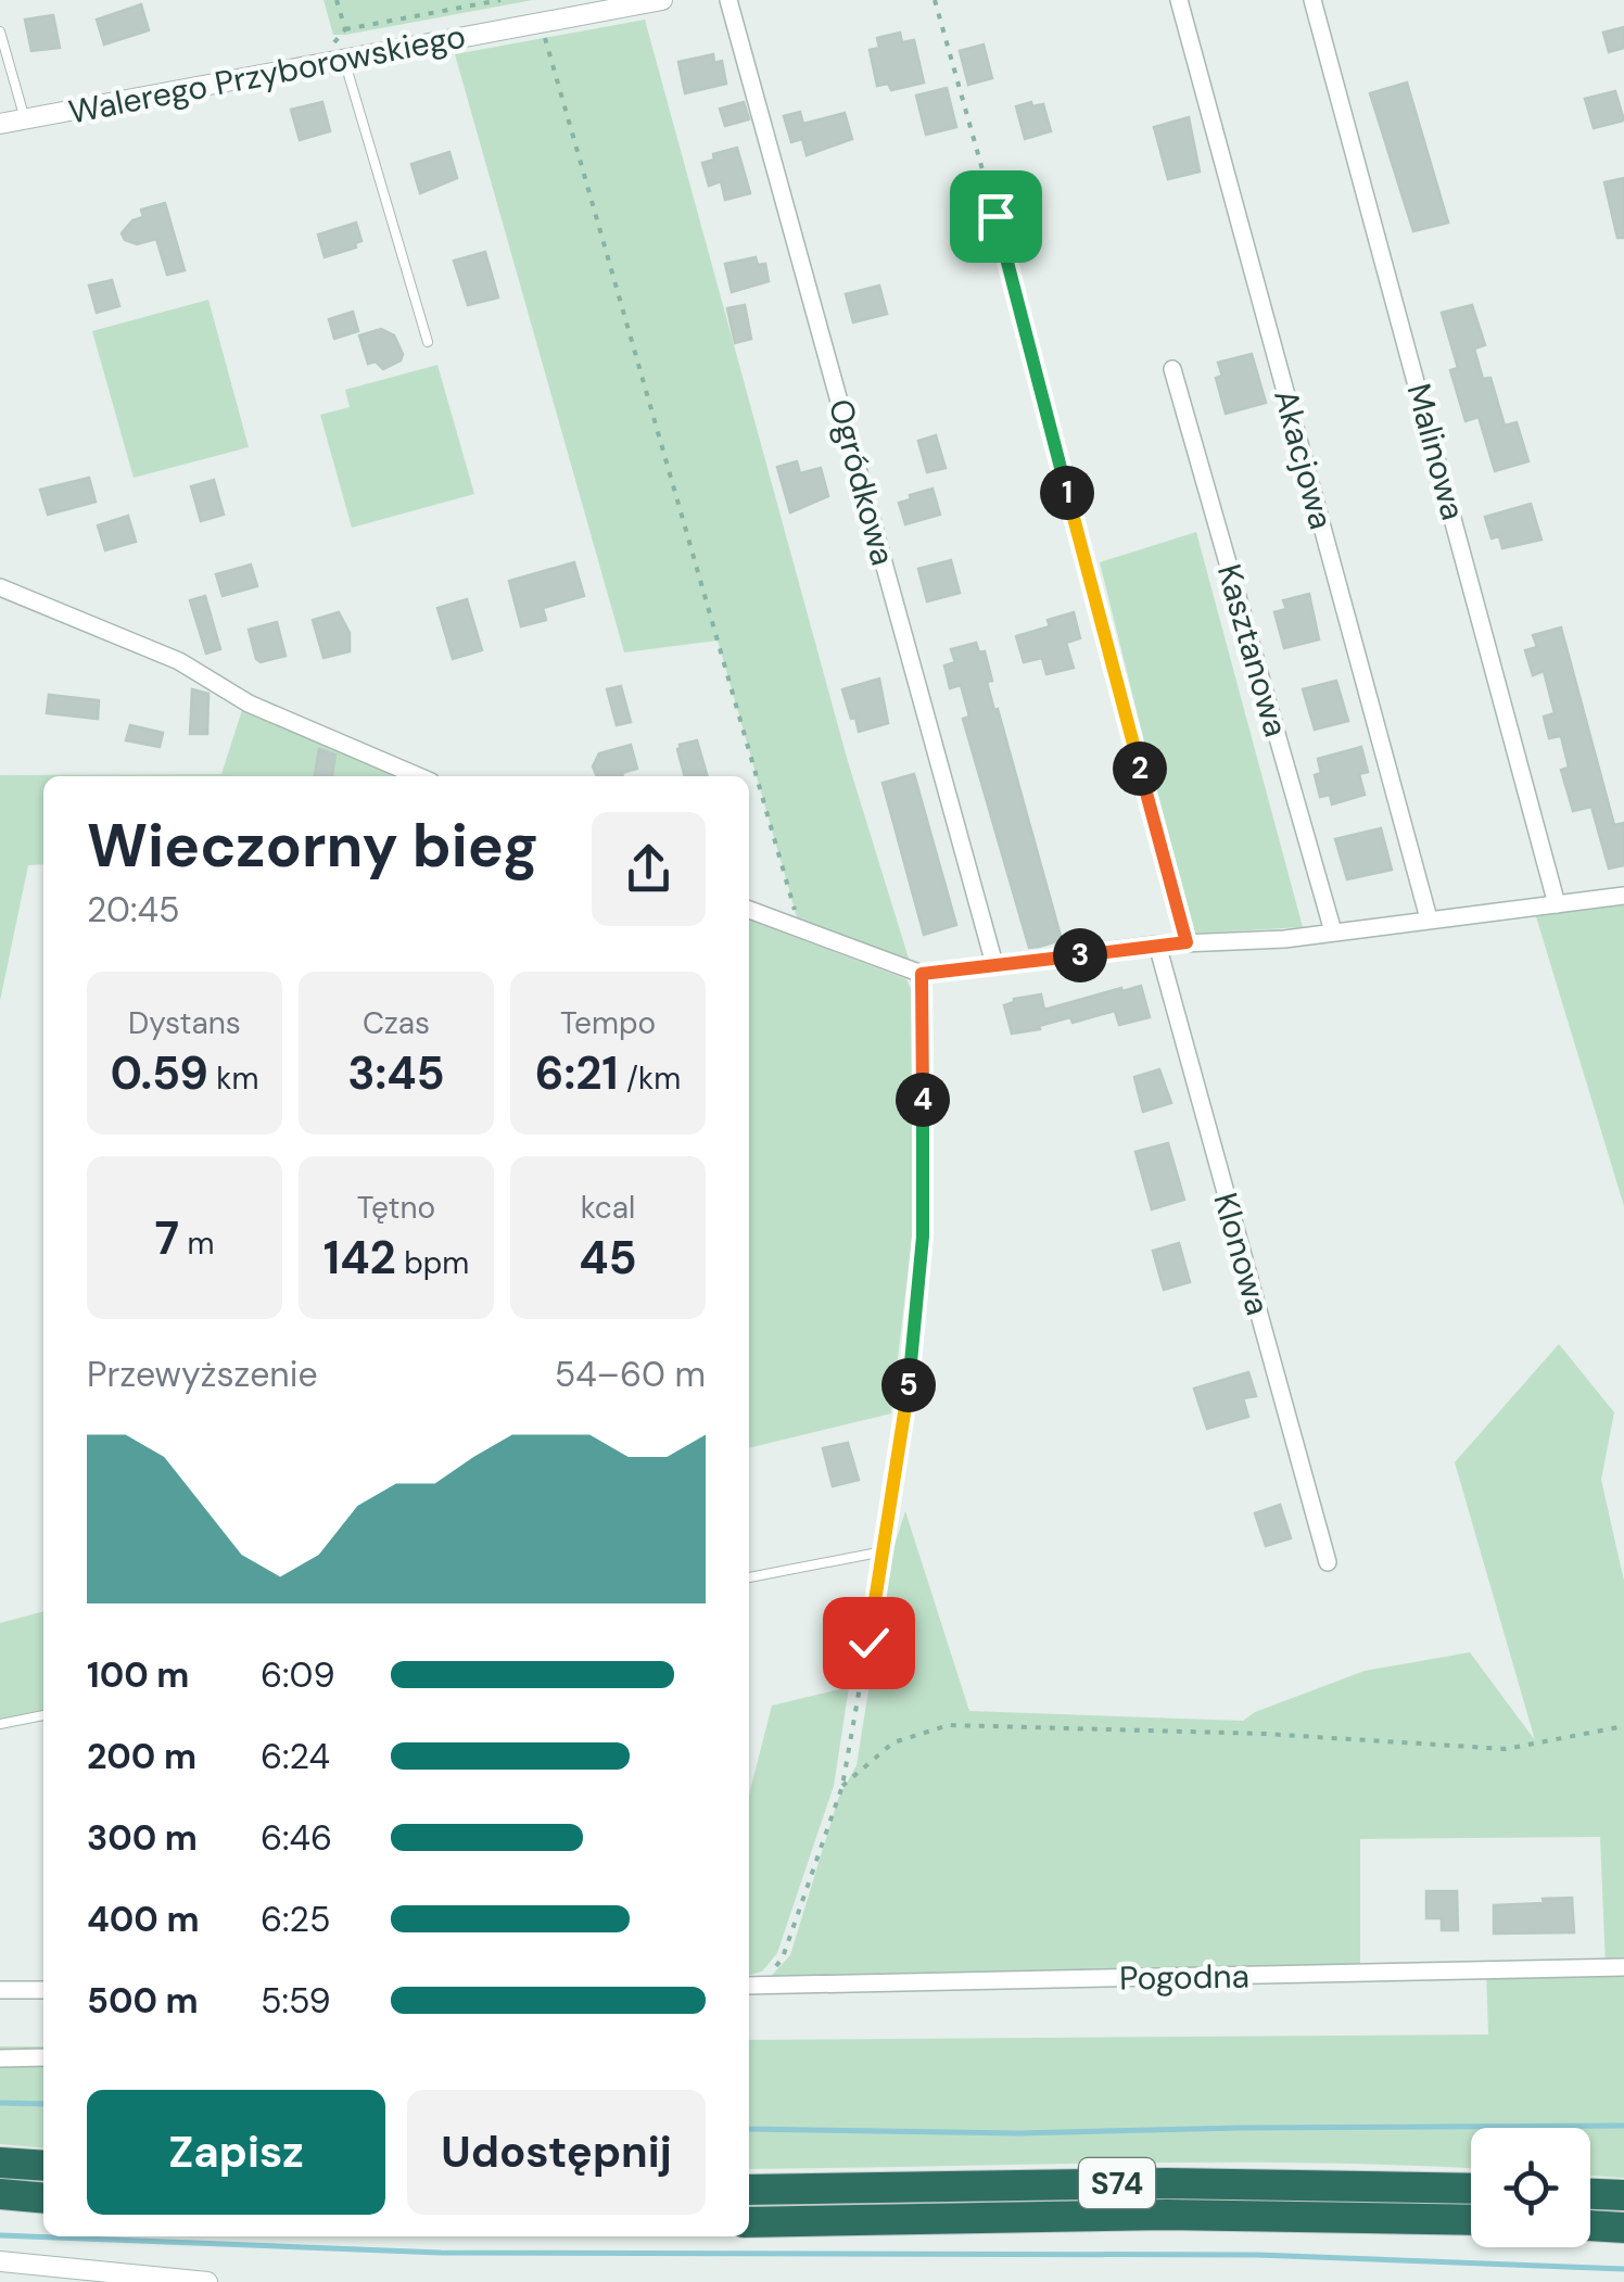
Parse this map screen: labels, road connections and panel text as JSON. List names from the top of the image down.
{
  "streets": {
    "highway": ["S74"],
    "street": [
      "Walerego Przyborowskiego",
      "Malinowa",
      "Akacjowa",
      "Ogródkowa",
      "Kasztanowa",
      "Klonowa",
      "Pogodna"
    ]
  },
  "page": {
    "pins": [
      "1",
      "2",
      "3",
      "4",
      "5"
    ],
    "heading": ["Wieczorny bieg", "20:45"],
    "stats": [
      ["Dystans", "0.59 km"],
      ["Czas", "3:45"],
      ["Tempo", "6:21 /km"],
      ["7 m"],
      ["Tętno", "142 bpm"],
      ["kcal", "45"]
    ],
    "chart": ["Przewyższenie", "54–60 m"],
    "list": [
      {
        "name": "100 m",
        "note": "6:09"
      },
      {
        "name": "200 m",
        "note": "6:24"
      },
      {
        "name": "300 m",
        "note": "6:46"
      },
      {
        "name": "400 m",
        "note": "6:25"
      },
      {
        "name": "500 m",
        "note": "5:59"
      }
    ],
    "buttons": ["Zapisz", "Udostępnij"]
  }
}
